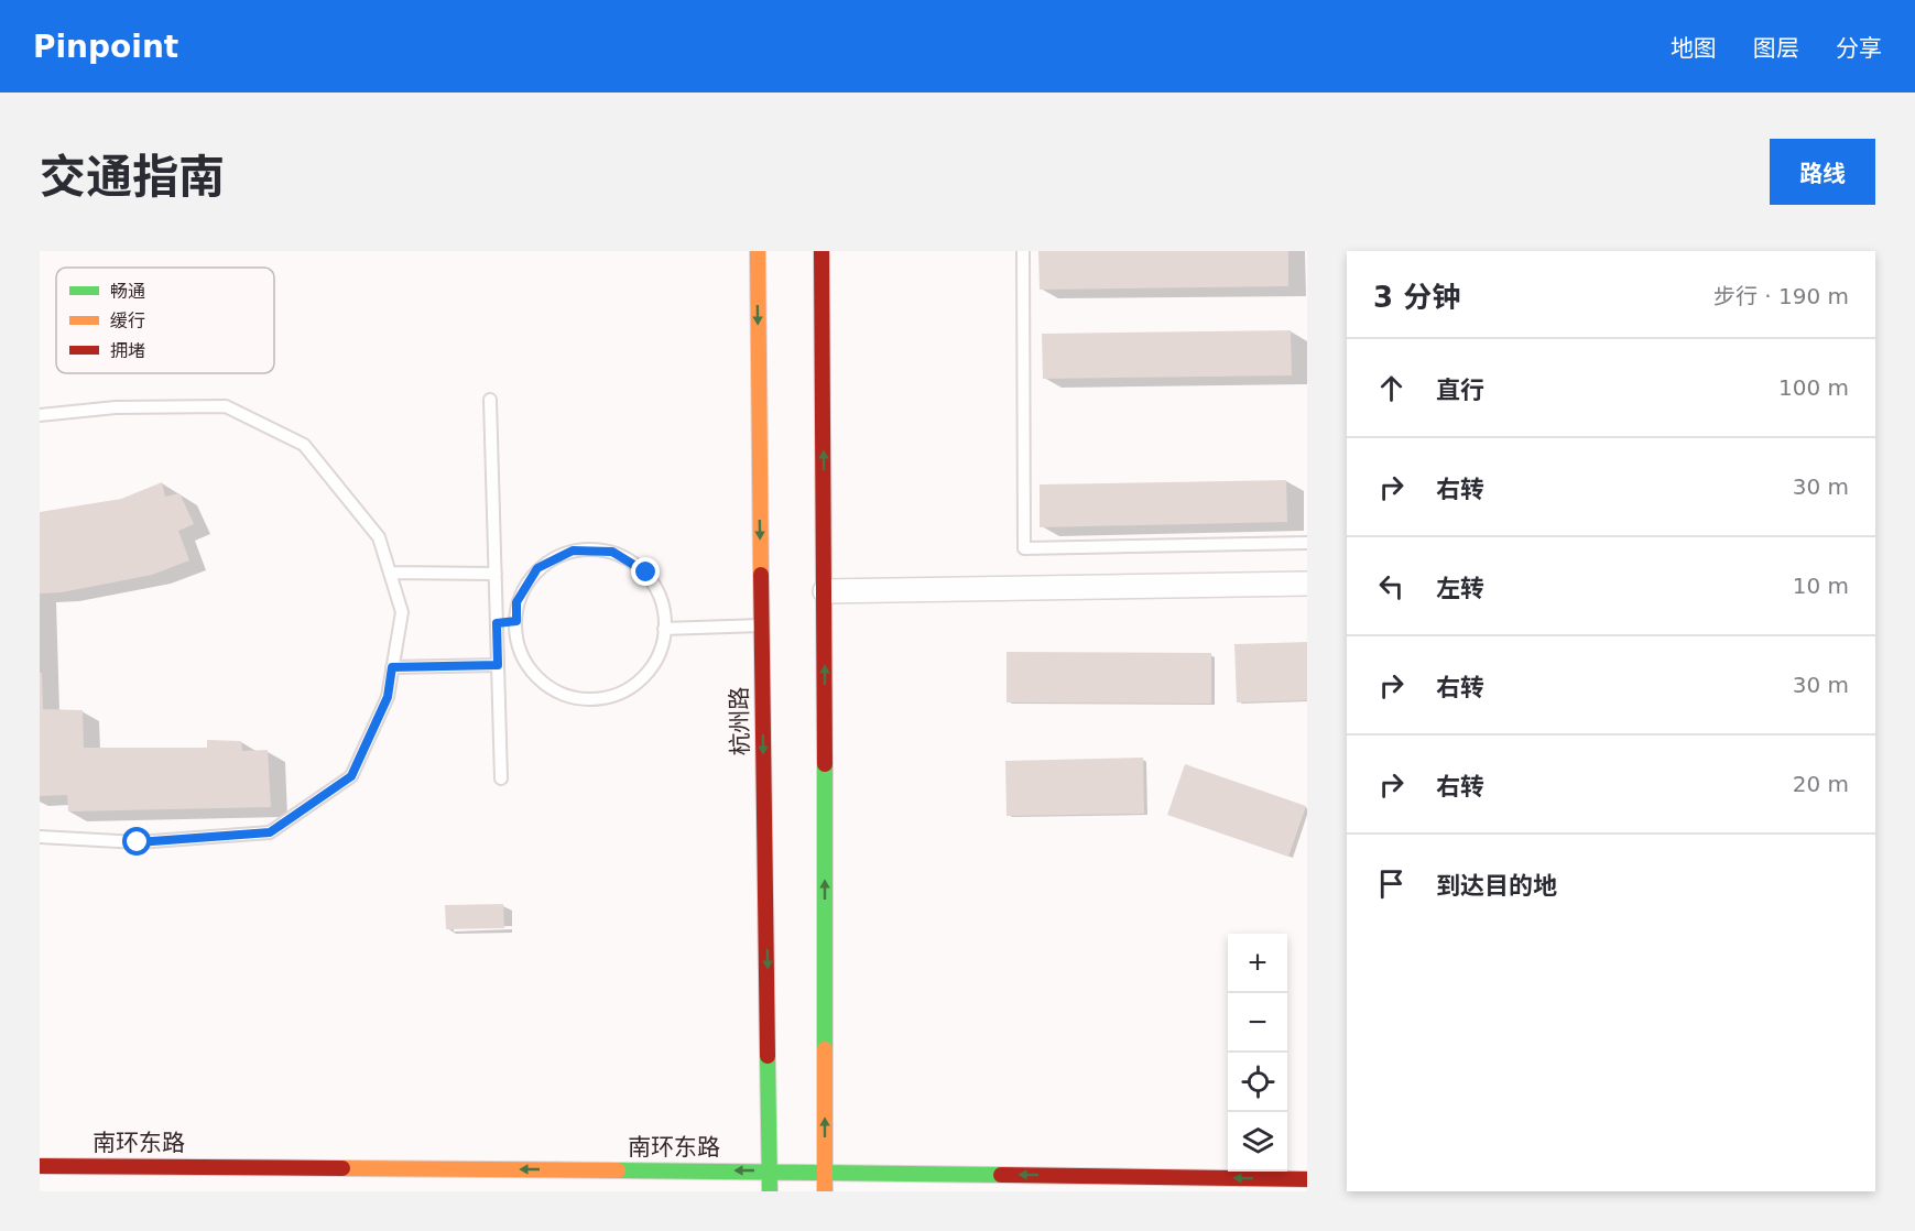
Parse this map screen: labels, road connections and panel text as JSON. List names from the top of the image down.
{
  "streets": {
    "main road": ["杭州路", "南环东路"]
  },
  "crossings": [
    ["杭州路", "南环东路"]
  ],
  "one_way": ["南环东路"],
  "legend": ["畅通", "缓行", "拥堵"],
  "page": {
    "header": "Pinpoint",
    "nav": ["地图", "图层", "分享"],
    "title": "交通指南",
    "buttons": "路线",
    "heading": ["3 分钟", "步行 · 190 m"],
    "list": [
      ["直行", "100 m"],
      ["右转", "30 m"],
      ["左转", "10 m"],
      ["右转", "30 m"],
      ["右转", "20 m"],
      "到达目的地"
    ],
    "map_buttons": ["+", "−"]
  }
}
